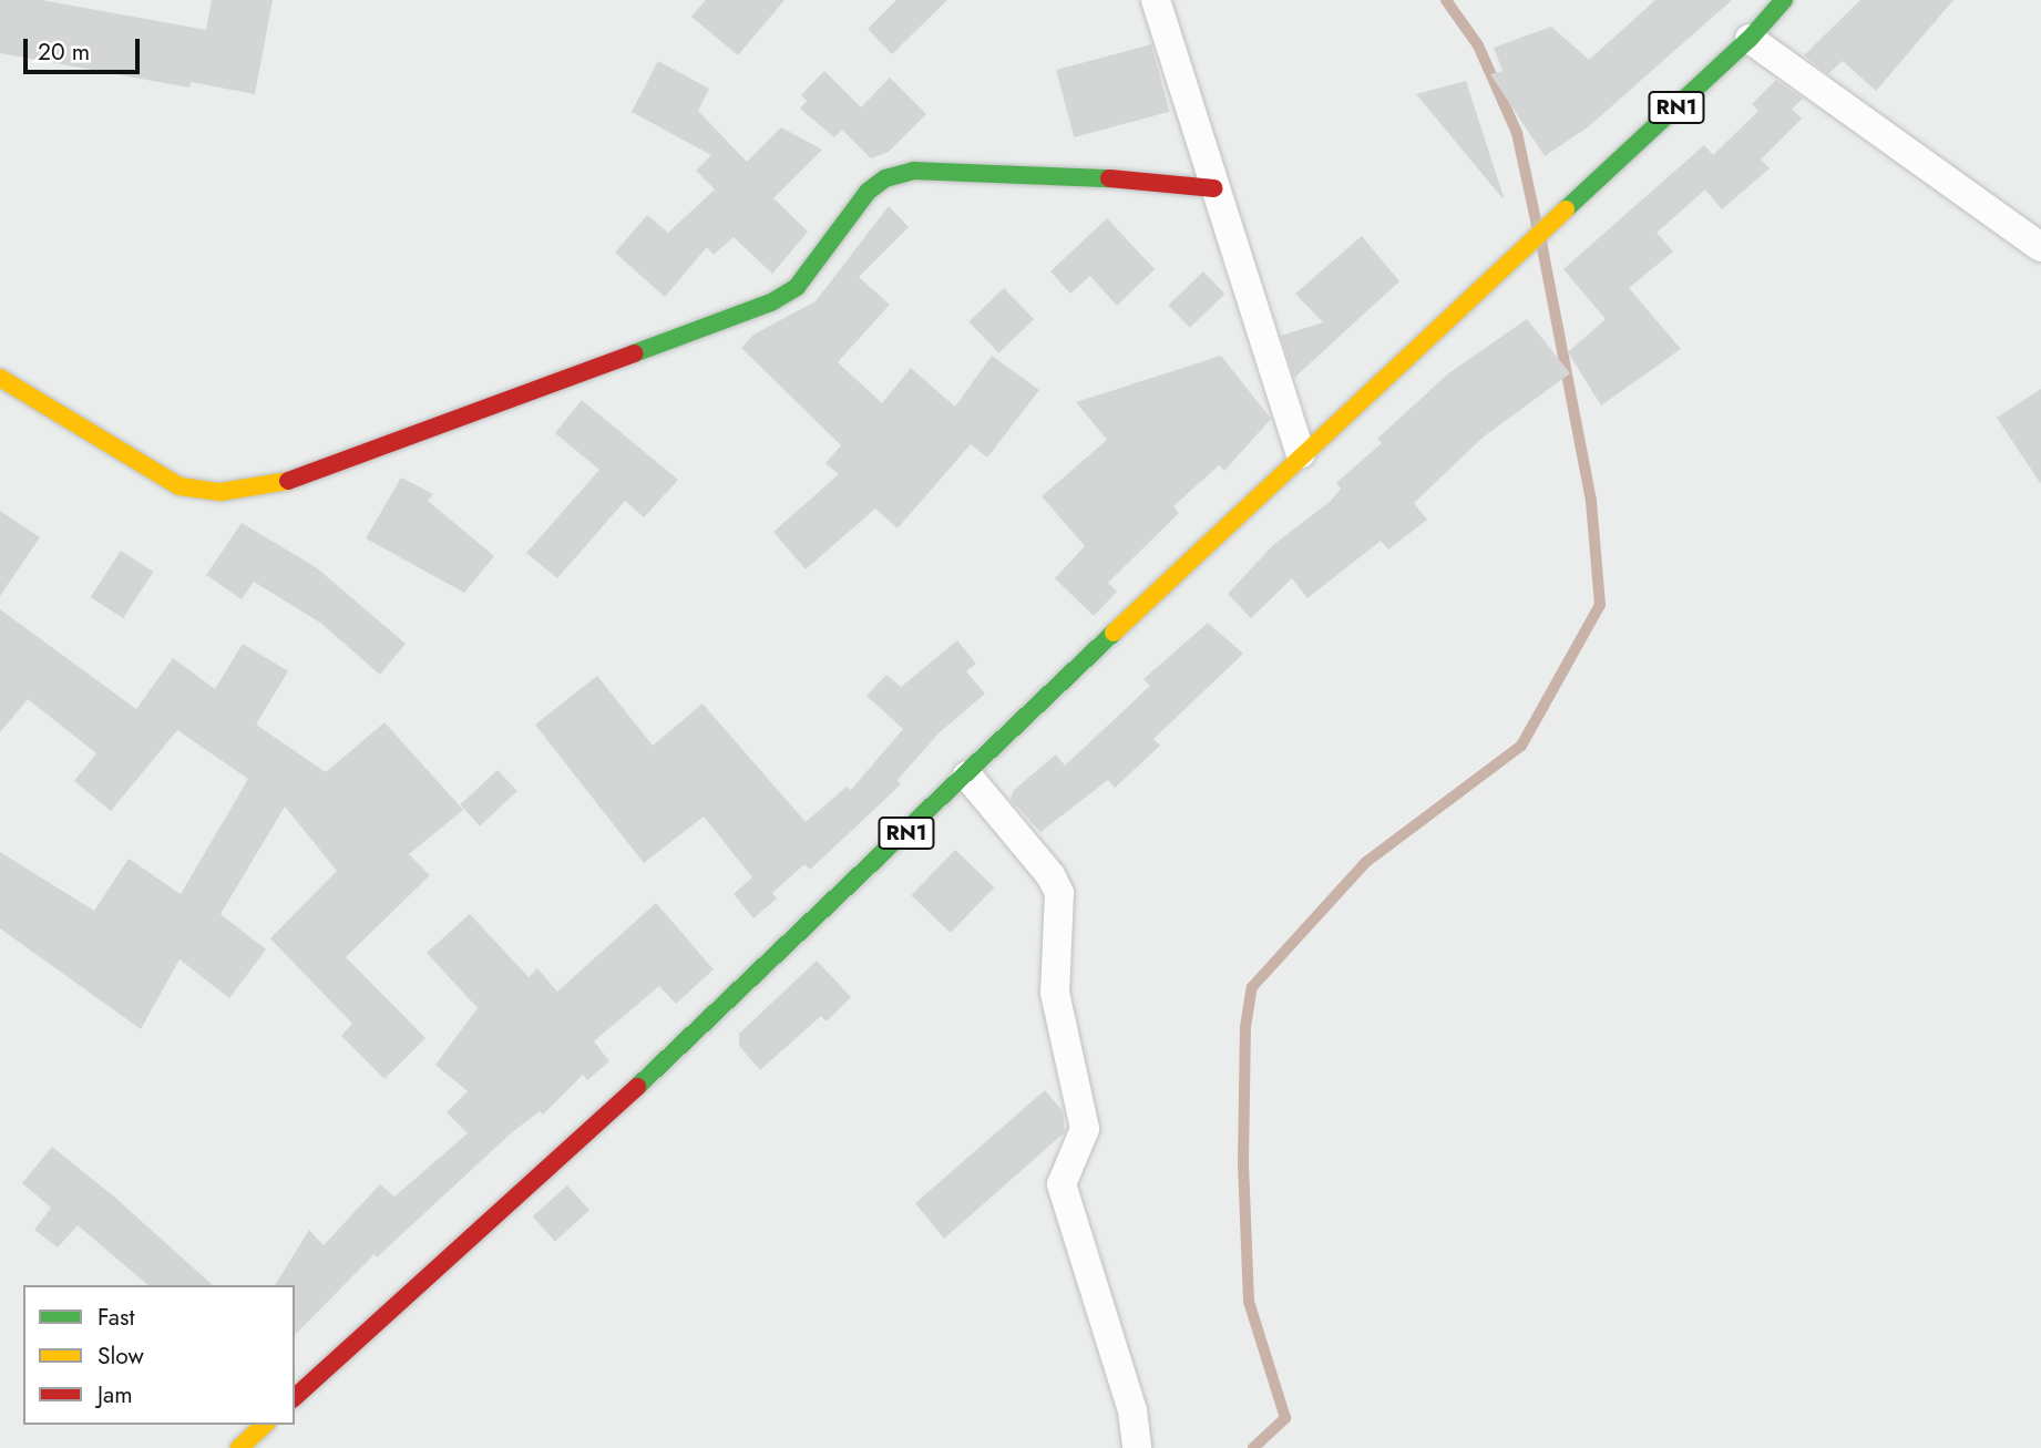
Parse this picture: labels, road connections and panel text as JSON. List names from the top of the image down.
{
  "streets": {
    "main road": ["RN1"]
  },
  "legend": ["Fast", "Slow", "Jam"],
  "scale_bar": "20 m"
}
